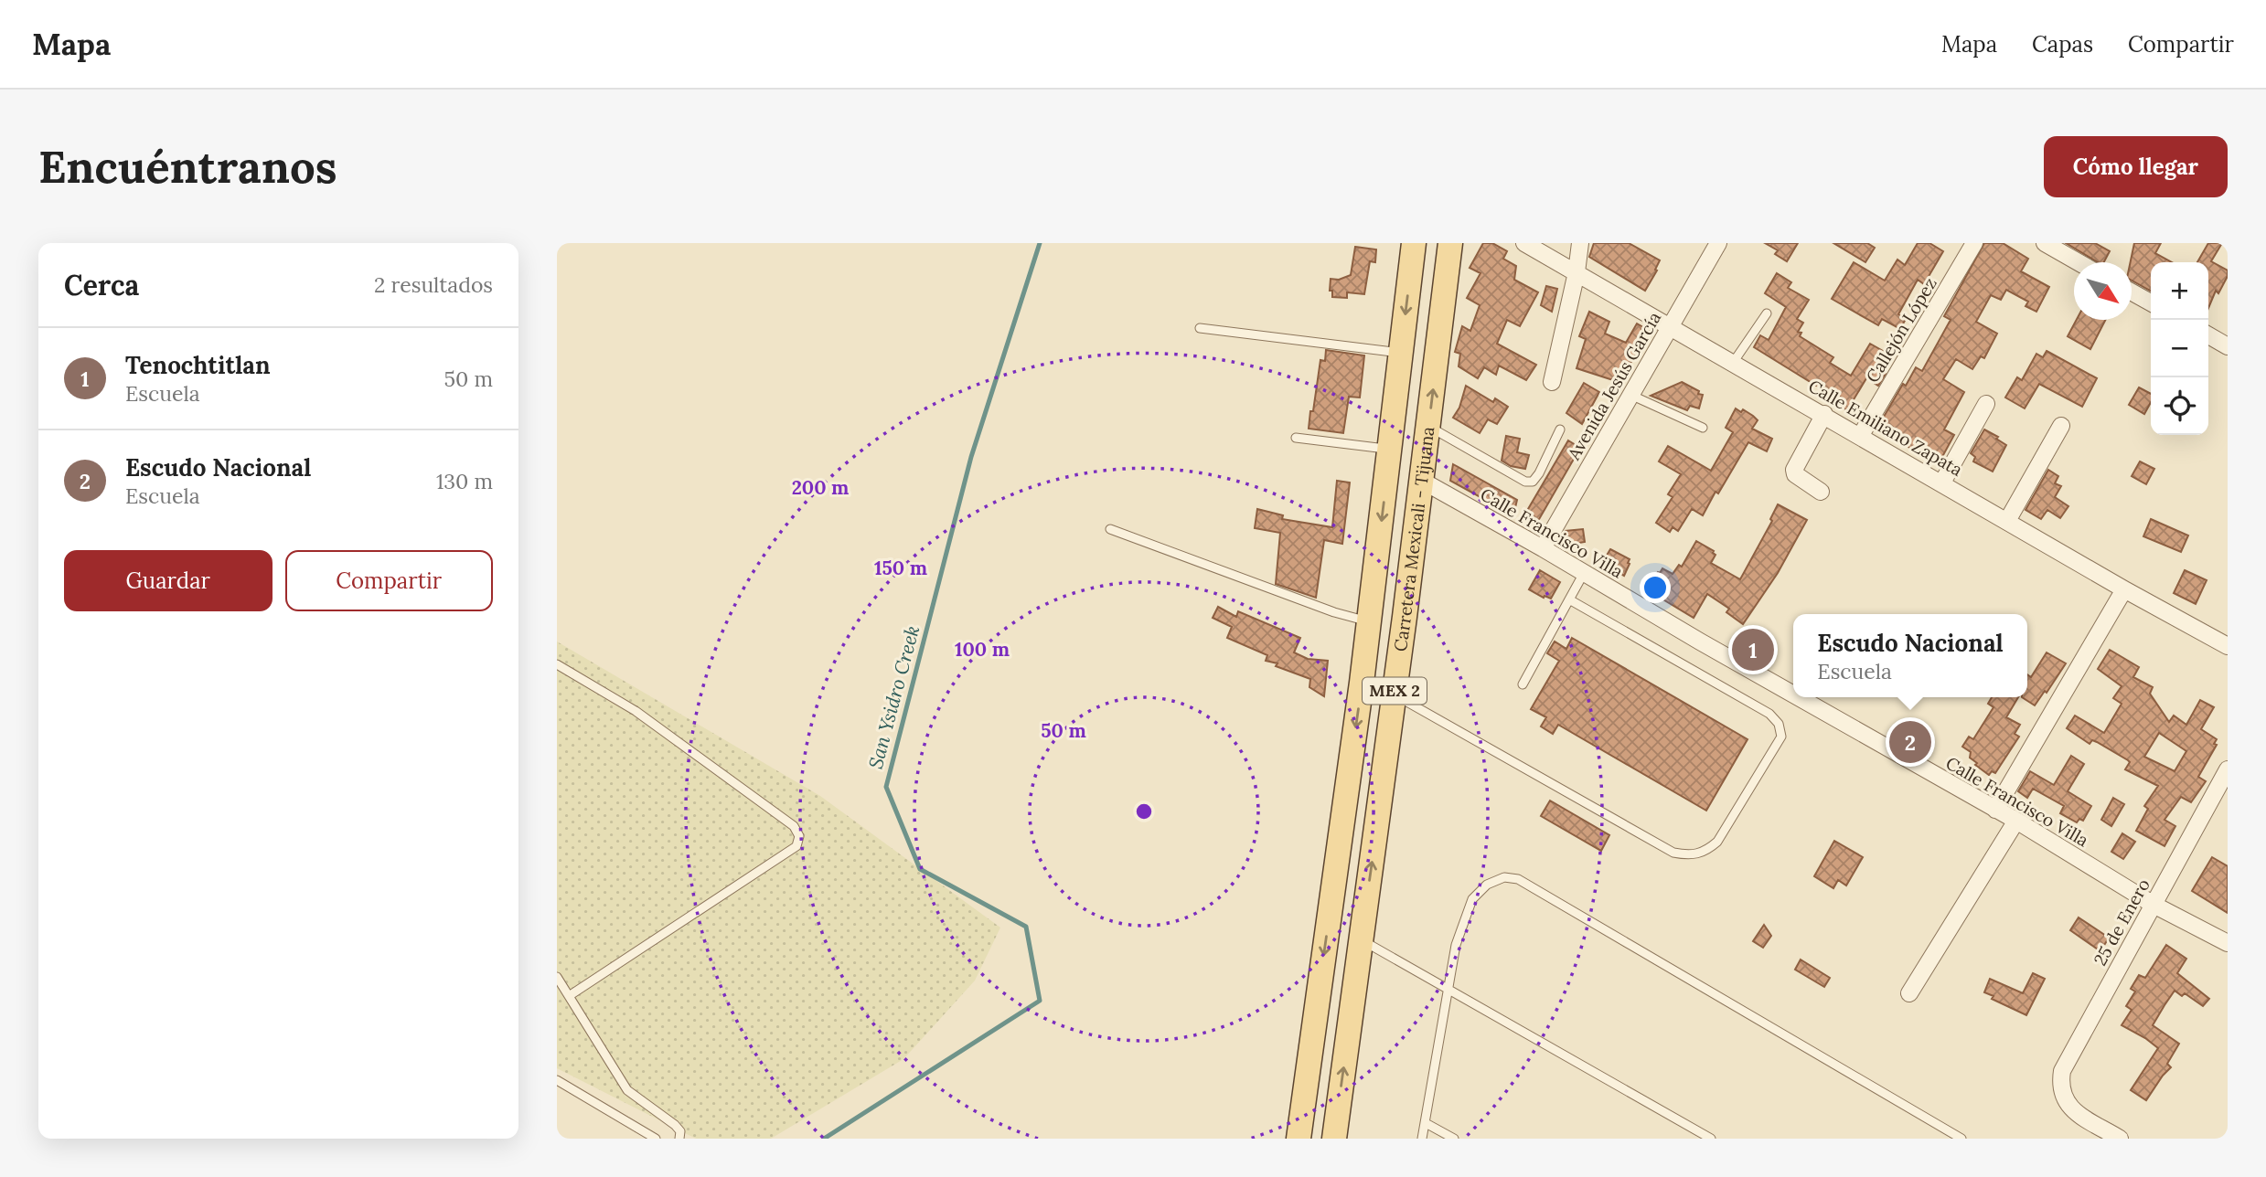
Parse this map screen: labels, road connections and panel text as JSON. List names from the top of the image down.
{
  "streets": {
    "main road": ["Carretera Mexicali - Tijuana", "MEX 2"],
    "street": [
      "Callejón López",
      "Avenida Jesús García",
      "Calle Emiliano Zapata",
      "Calle Francisco Villa",
      "25 de Enero"
    ]
  },
  "crossings": [
    ["Callejón López", "Calle Emiliano Zapata"],
    ["Avenida Jesús García", "Calle Emiliano Zapata"],
    ["Avenida Jesús García", "Calle Francisco Villa"],
    ["Calle Francisco Villa", "Carretera Mexicali - Tijuana"],
    ["Calle Francisco Villa", "25 de Enero"]
  ],
  "water": ["San Ysidro Creek"],
  "north": "bottom right",
  "page": {
    "header": "Mapa",
    "nav": ["Mapa", "Capas", "Compartir"],
    "buttons": [
      "Cómo llegar",
      ["Guardar", "Compartir"]
    ],
    "title": "Encuéntranos",
    "heading": ["Cerca", "2 resultados"],
    "map_buttons": ["+", "−"],
    "list": [
      {
        "mark": "1",
        "name": "Tenochtitlan",
        "note": "Escuela",
        "value": "50 m"
      },
      {
        "mark": "2",
        "name": "Escudo Nacional",
        "note": "Escuela",
        "value": "130 m"
      }
    ],
    "popup": ["Escudo Nacional", "Escuela"],
    "pins": ["1", "2"]
  },
  "rings": [
    "200 m",
    "150 m",
    "100 m",
    "50 m"
  ]
}
